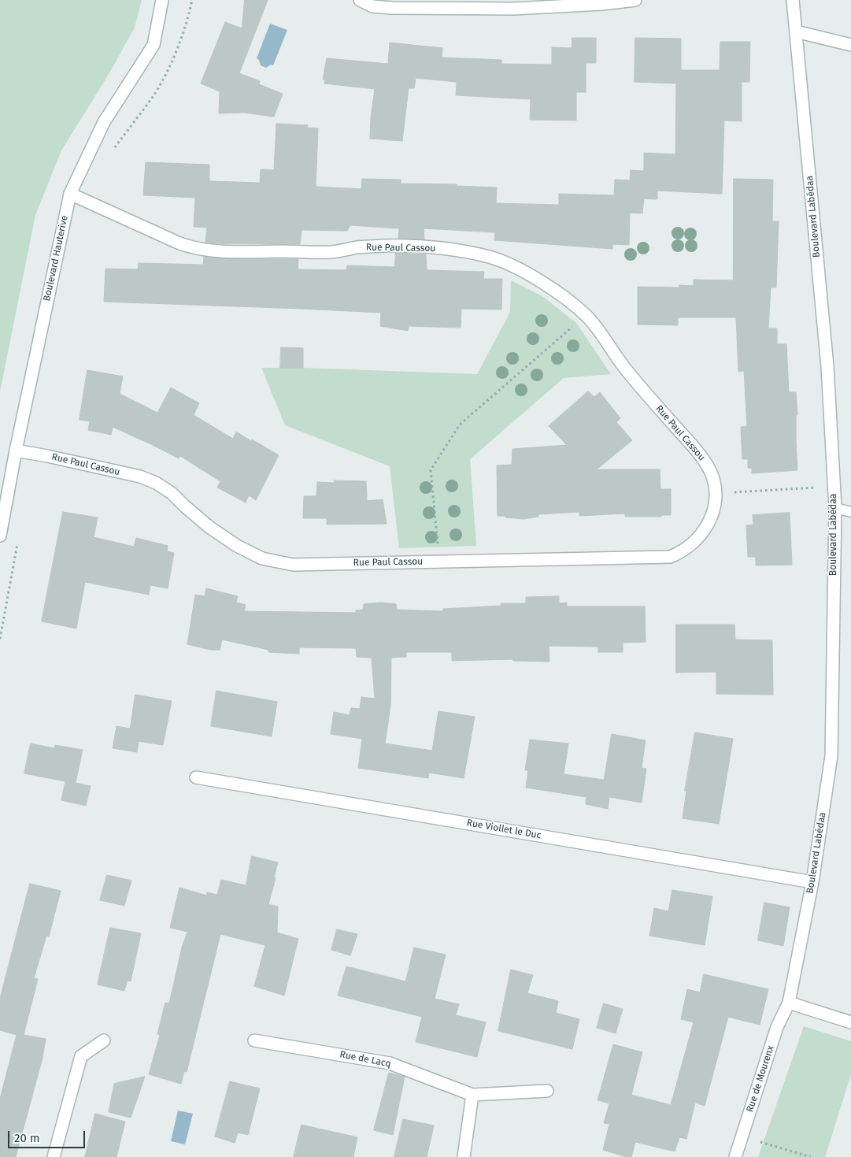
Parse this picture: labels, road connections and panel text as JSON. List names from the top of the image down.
{
  "streets": {
    "street": [
      "Boulevard Labédaa",
      "Rue Paul Cassou",
      "Boulevard Hauterive",
      "Rue Viollet le Duc",
      "Rue de Lacq",
      "Rue de Mourenx"
    ]
  },
  "crossings": [
    ["Boulevard Labédaa", "Rue Viollet le Duc"],
    ["Boulevard Labédaa", "Rue de Mourenx"],
    ["Rue Paul Cassou", "Boulevard Hauterive"]
  ],
  "scale_bar": "20 m"
}
